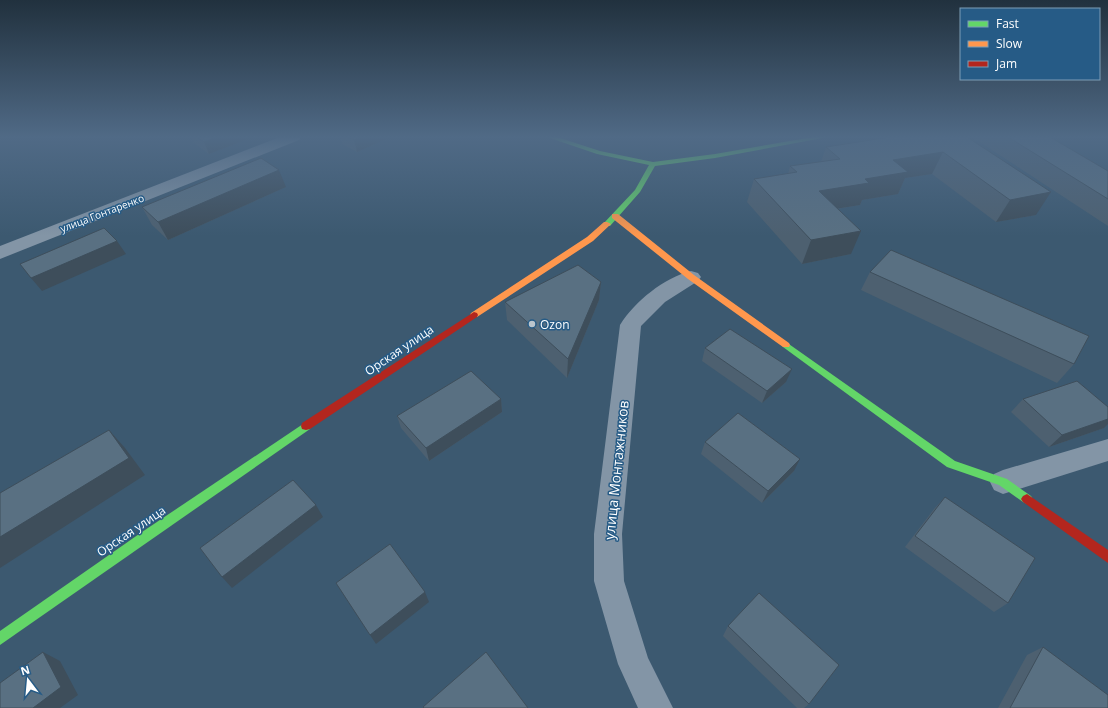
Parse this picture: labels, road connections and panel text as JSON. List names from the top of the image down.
{
  "streets": {
    "street": ["улица Гонтаренко", "Орская улица", "улица Монтажников"]
  },
  "places": ["Ozon"],
  "legend": ["Fast", "Slow", "Jam"],
  "north": "top"
}
